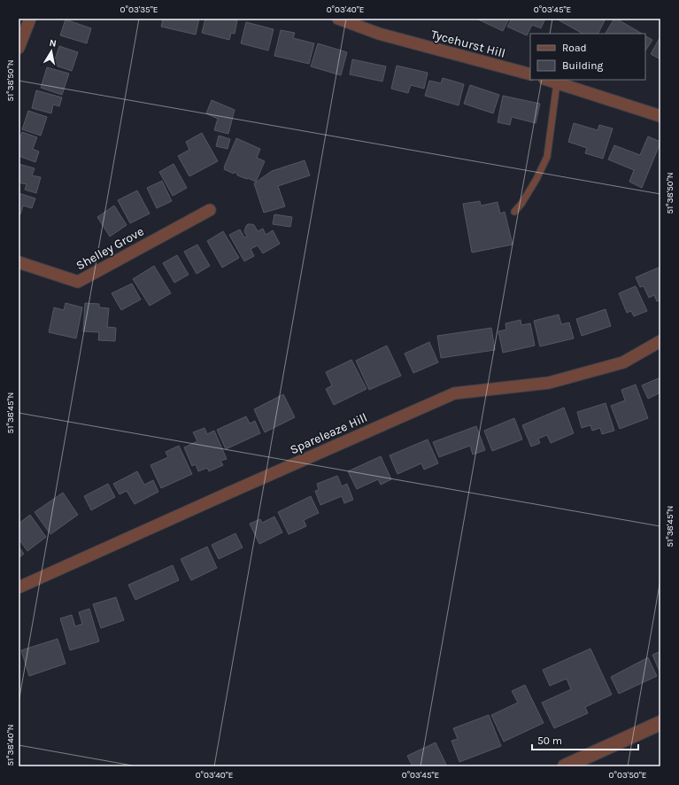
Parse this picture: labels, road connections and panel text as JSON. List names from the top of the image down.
{
  "streets": {
    "street": ["Tycehurst Hill", "Shelley Grove", "Spareleaze Hill"]
  },
  "legend": ["Road", "Building"],
  "scale_bar": "50 m",
  "north": "top",
  "coordinates": [
    "0°03'35\"E",
    "0°03'40\"E",
    "0°03'45\"E",
    "51°38'50\"N",
    "51°38'45\"N",
    "51°38'40\"N",
    "0°03'50\"E"
  ]
}
